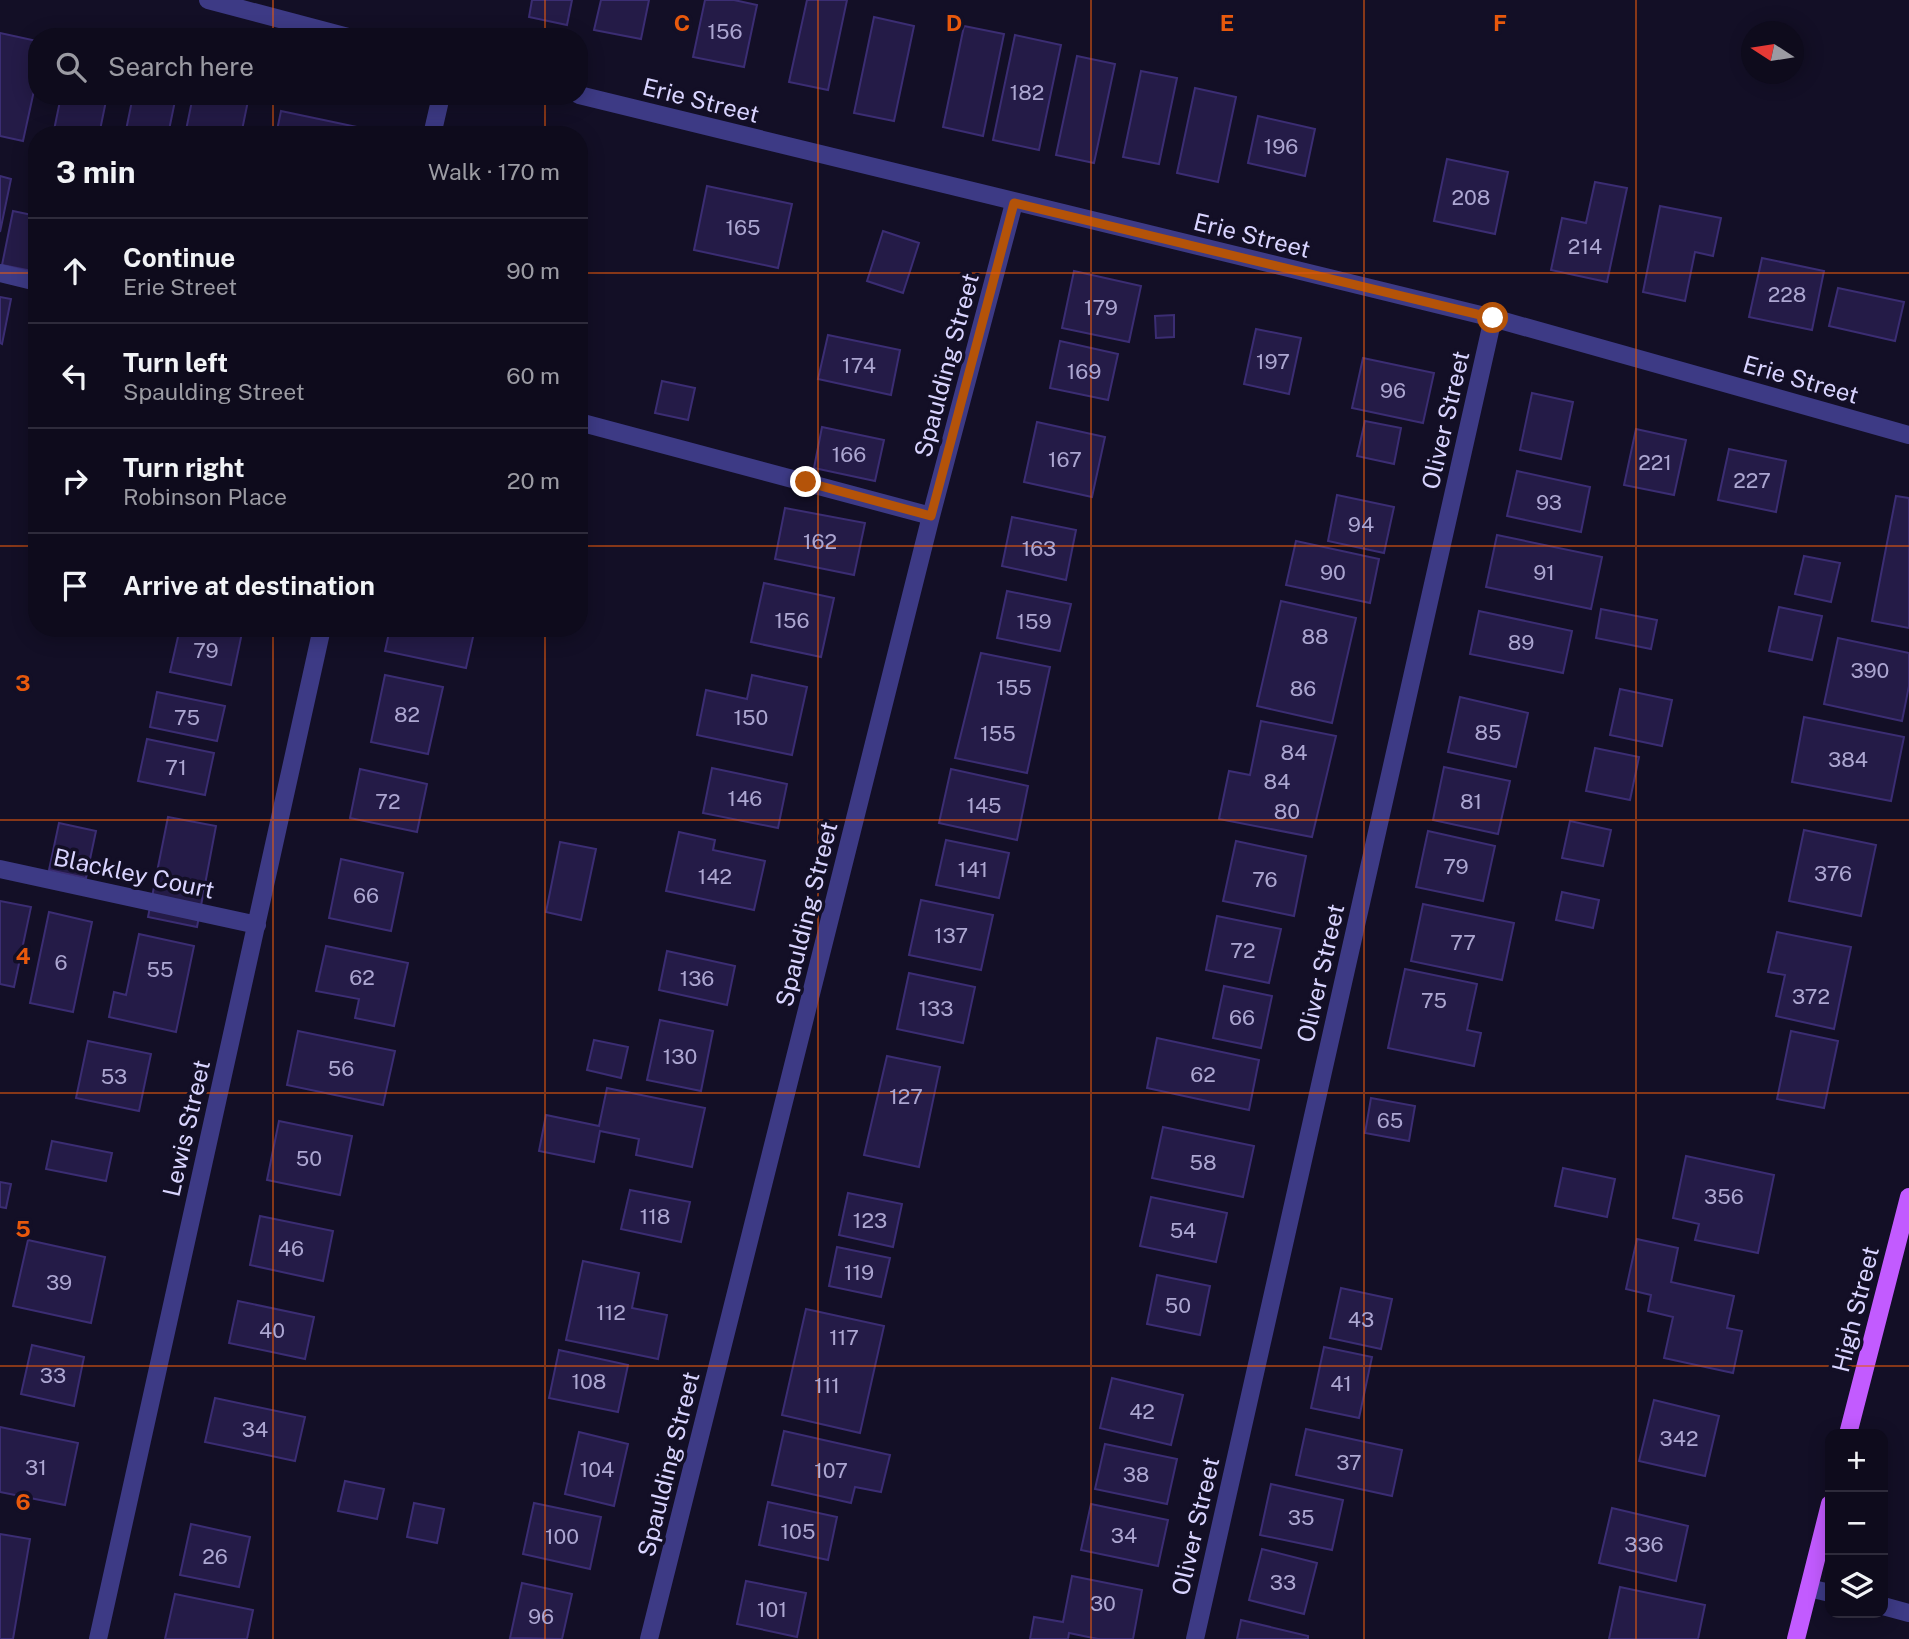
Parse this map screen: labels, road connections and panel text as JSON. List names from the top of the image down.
{
  "streets": {
    "main road": ["High Street"],
    "street": [
      "Erie Street",
      "Spaulding Street",
      "Oliver Street",
      "Blackley Court",
      "Lewis Street"
    ]
  },
  "crossings": [
    ["Erie Street", "Spaulding Street"],
    ["Erie Street", "Oliver Street"],
    ["Blackley Court", "Lewis Street"]
  ],
  "house_numbers": [
    "156",
    "182",
    "196",
    "208",
    "165",
    "214",
    "228",
    "179",
    "197",
    "174",
    "169",
    "96",
    "166",
    "167",
    "221",
    "227",
    "93",
    "94",
    "162",
    "163",
    "90",
    "91",
    "156",
    "159",
    "88",
    "89",
    "79",
    "390",
    "155",
    "86",
    "82",
    "75",
    "150",
    "85",
    "155",
    "84",
    "384",
    "71",
    "84",
    "146",
    "72",
    "81",
    "145",
    "80",
    "79",
    "141",
    "376",
    "142",
    "76",
    "66",
    "137",
    "77",
    "72",
    "6",
    "55",
    "62",
    "136",
    "372",
    "75",
    "133",
    "66",
    "130",
    "56",
    "62",
    "53",
    "127",
    "65",
    "50",
    "58",
    "356",
    "118",
    "123",
    "54",
    "46",
    "119",
    "39",
    "50",
    "112",
    "43",
    "40",
    "117",
    "33",
    "108",
    "41",
    "111",
    "42",
    "34",
    "342",
    "37",
    "31",
    "104",
    "107",
    "38",
    "35",
    "105",
    "34",
    "100",
    "336",
    "26",
    "33",
    "30",
    "101",
    "96"
  ],
  "north": "left",
  "page": {
    "search": "Search here",
    "heading": ["3 min", "Walk · 170 m"],
    "list": [
      ["Continue", "Erie Street", "90 m"],
      ["Turn left", "Spaulding Street", "60 m"],
      ["Turn right", "Robinson Place", "20 m"],
      "Arrive at destination"
    ],
    "map_buttons": ["+", "−"]
  },
  "grid": {
    "columns": [
      "C",
      "D",
      "E",
      "F"
    ],
    "rows": [
      "3",
      "4",
      "5",
      "6"
    ]
  }
}
